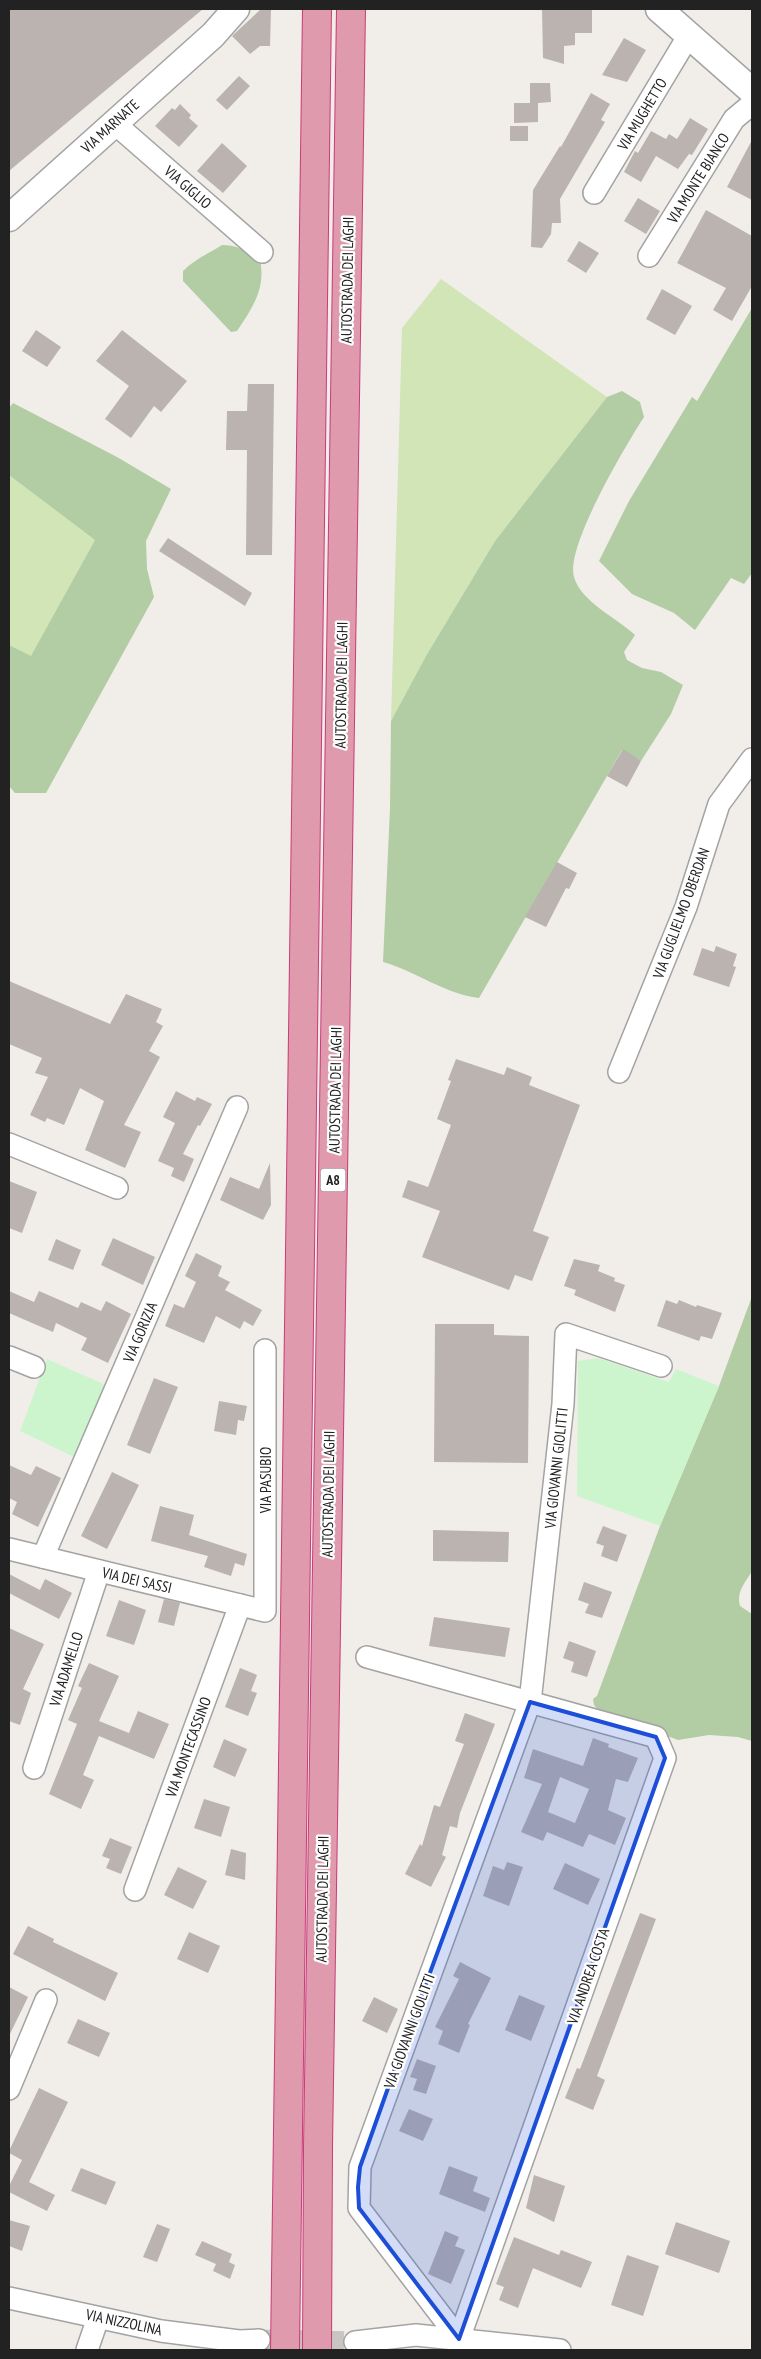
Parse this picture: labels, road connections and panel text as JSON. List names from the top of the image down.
{
  "streets": {
    "highway": ["AUTOSTRADA DEI LAGHI", "A8"],
    "street": [
      "VIA MUGHETTO",
      "VIA MARNATE",
      "VIA MONTE BIANCO",
      "VIA GIGLIO",
      "VIA GUGLIELMO OBERDAN",
      "VIA GORIZIA",
      "VIA GIOVANNI GIOLITTI",
      "VIA PASUBIO",
      "VIA DEI SASSI",
      "VIA ADAMELLO",
      "VIA MONTECASSINO",
      "VIA ANDREA COSTA",
      "VIA NIZZOLINA"
    ]
  },
  "crossings": [
    ["VIA MARNATE", "VIA GIGLIO"],
    ["VIA GORIZIA", "VIA DEI SASSI"],
    ["VIA GIOVANNI GIOLITTI", "VIA ANDREA COSTA"],
    ["VIA PASUBIO", "VIA DEI SASSI"],
    ["VIA DEI SASSI", "VIA ADAMELLO"],
    ["VIA DEI SASSI", "VIA MONTECASSINO"]
  ]
}
